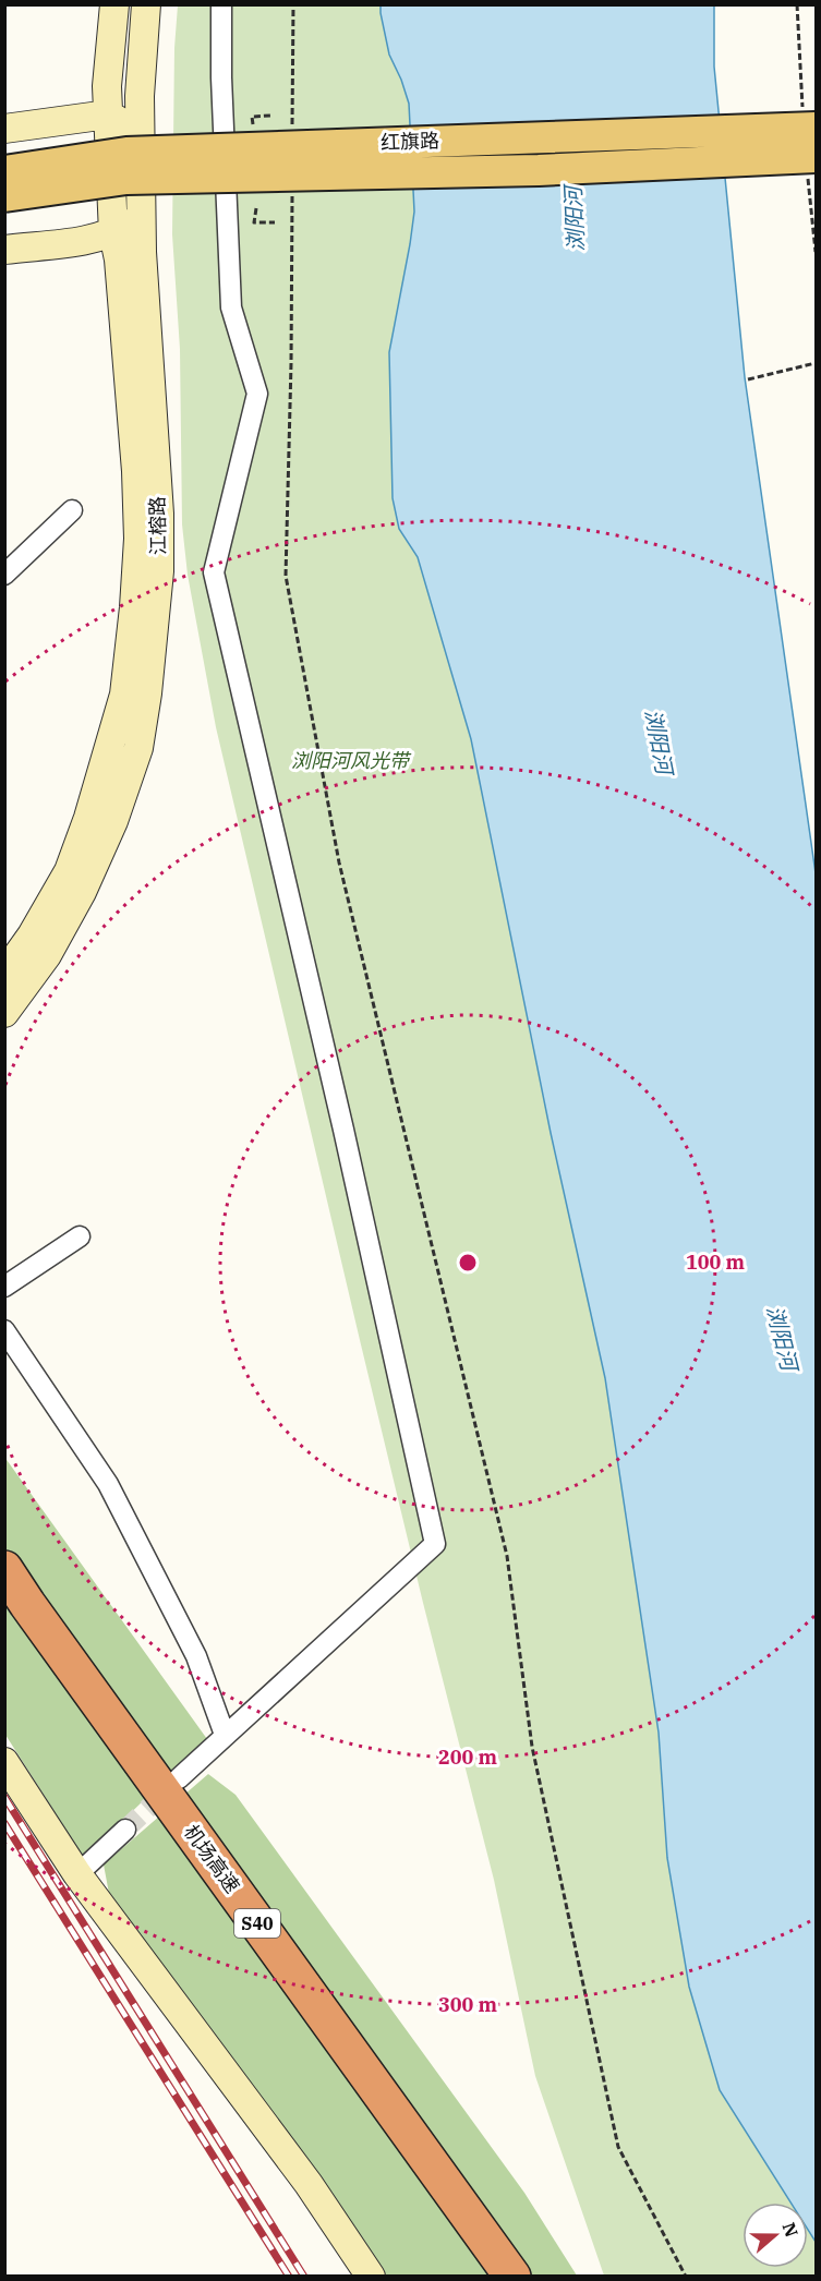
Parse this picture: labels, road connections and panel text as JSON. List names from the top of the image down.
{
  "streets": {
    "highway": ["机场高速", "S40"],
    "main road": ["红旗路", "江榕路"]
  },
  "water": ["浏阳河"],
  "parks": ["浏阳河风光带"],
  "north": "right",
  "rings": ["100 m", "200 m", "300 m"]
}
